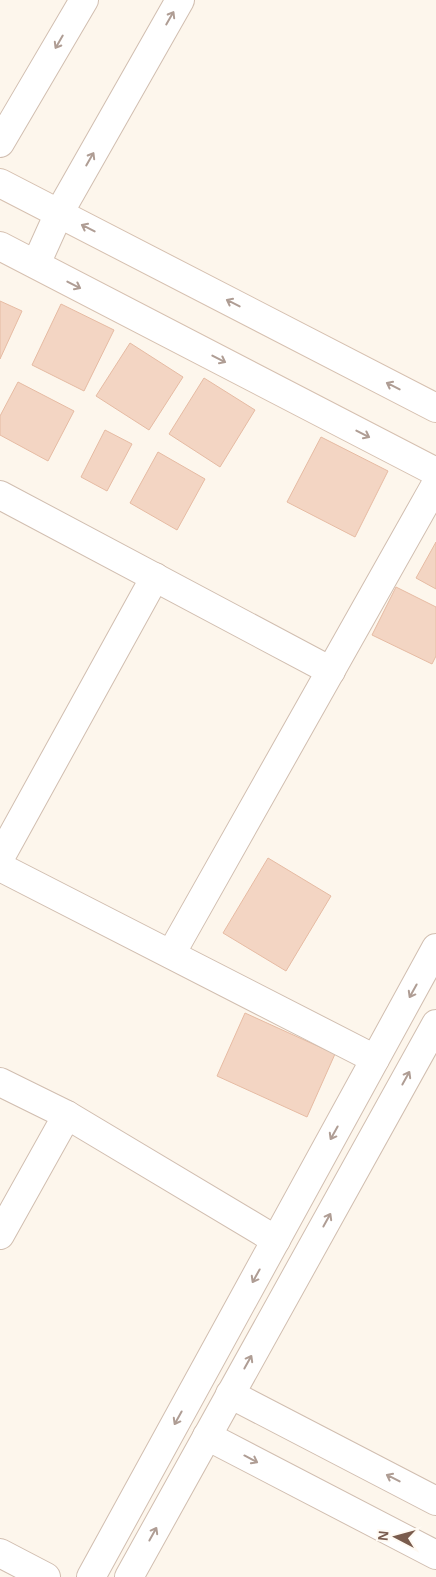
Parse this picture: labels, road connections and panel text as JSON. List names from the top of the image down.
{
  "north": "left"
}
